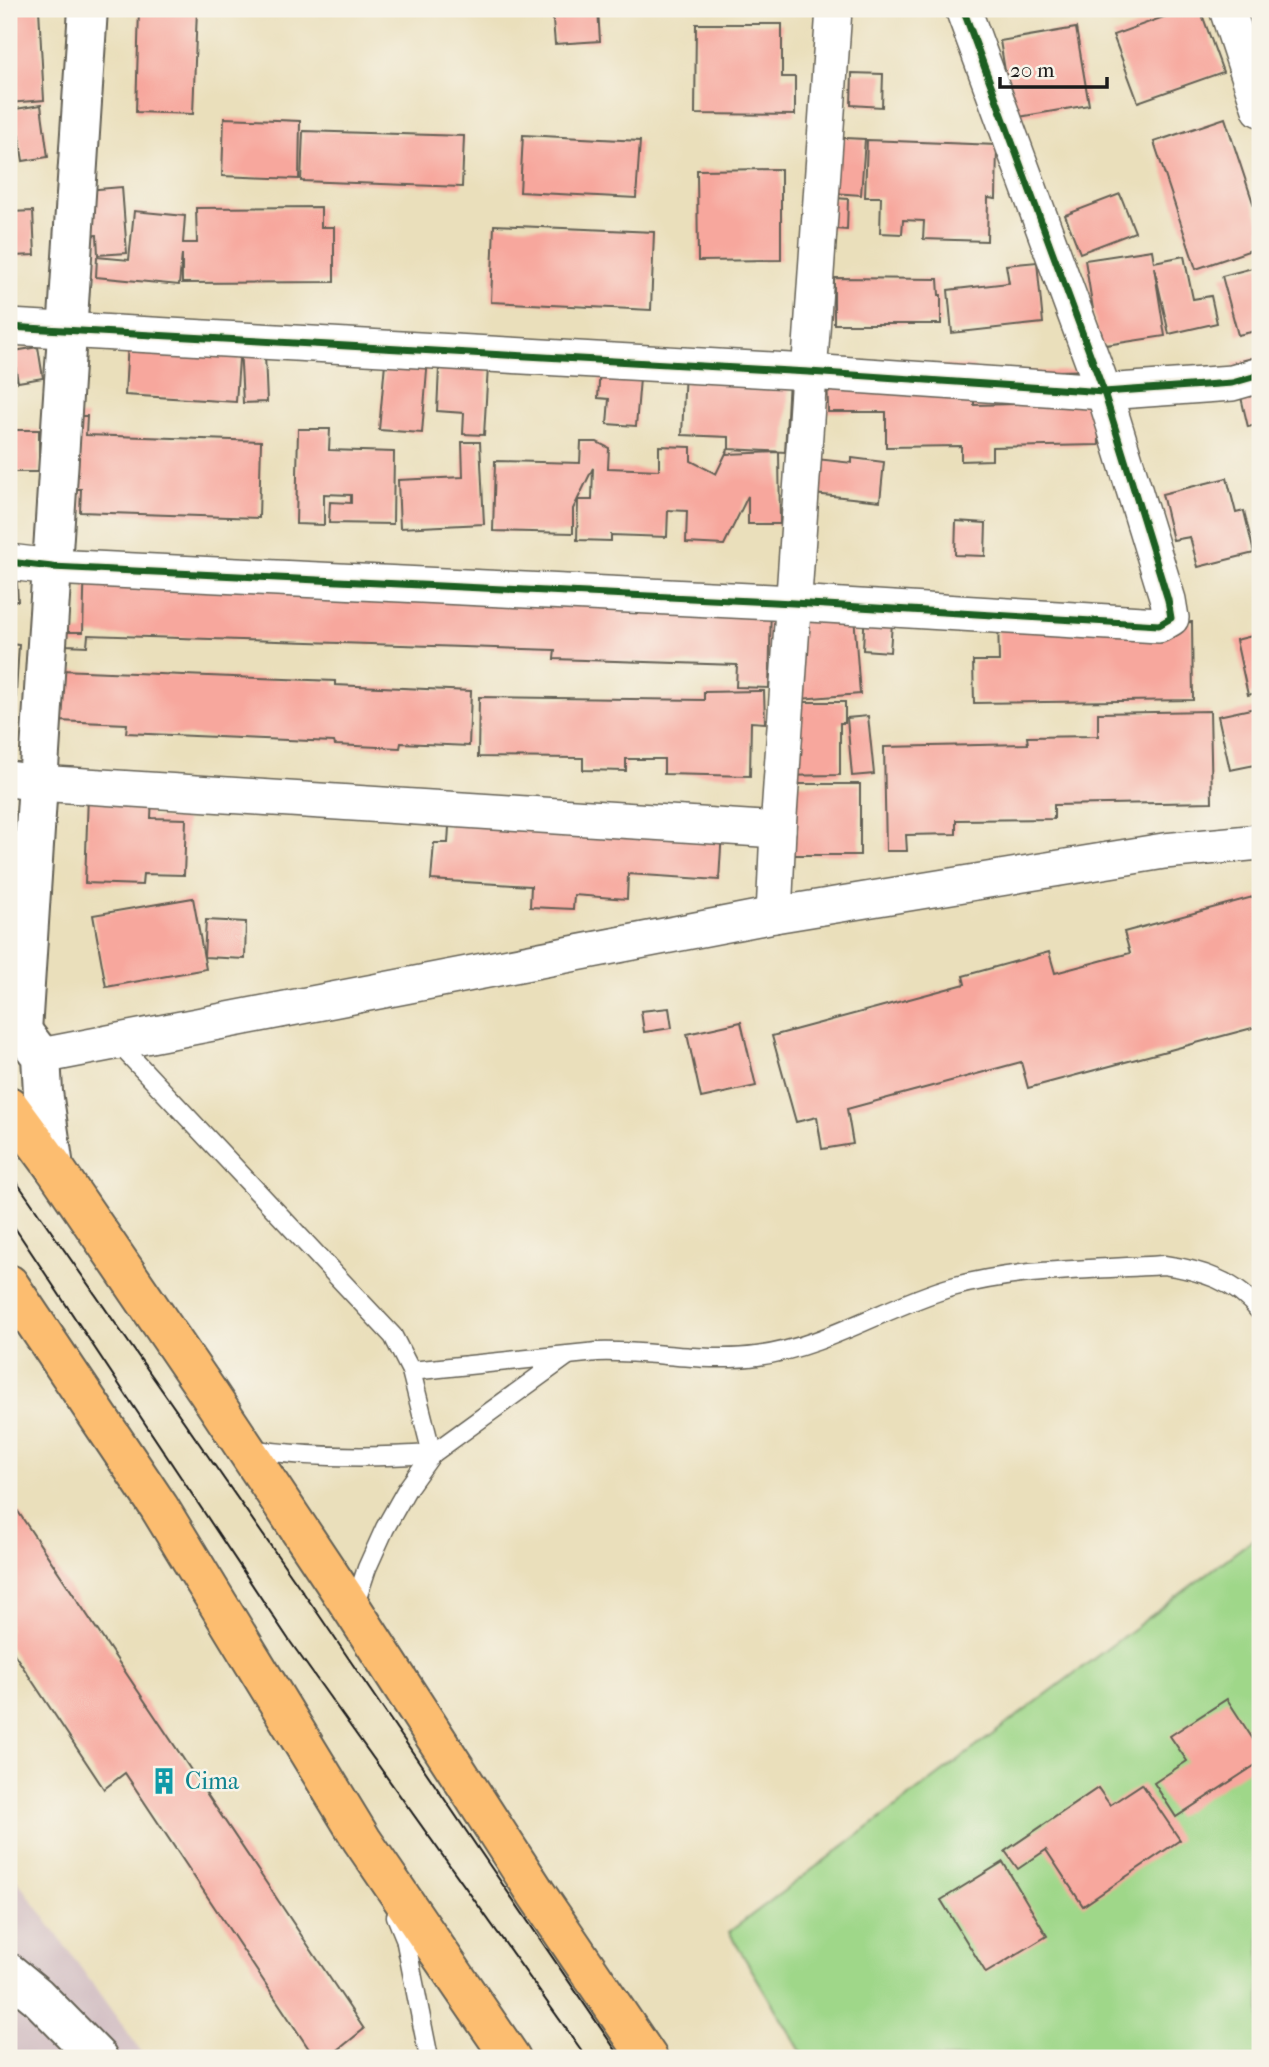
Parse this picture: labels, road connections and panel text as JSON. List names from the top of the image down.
{
  "places": {
    "building": ["Cima"]
  },
  "scale_bar": "20 m"
}
